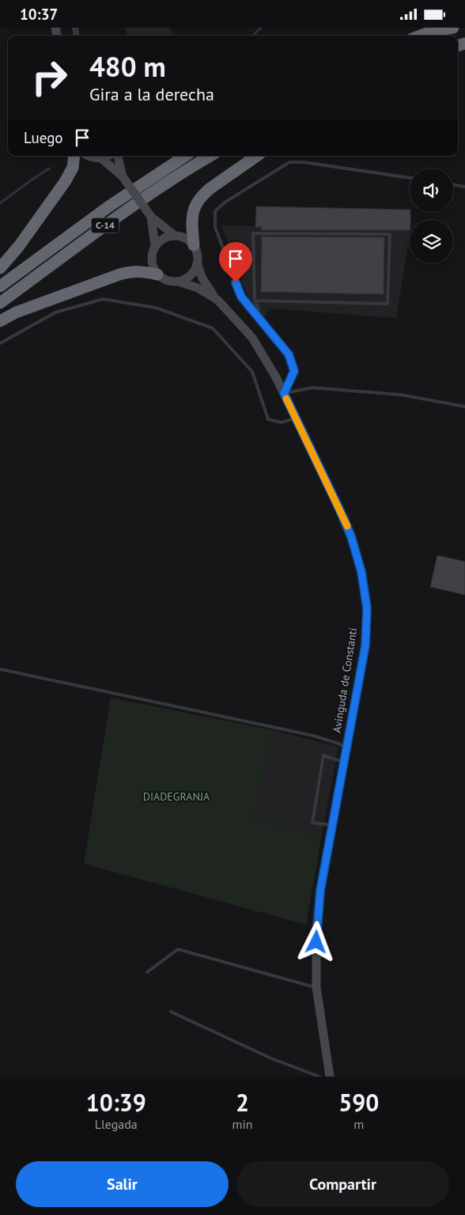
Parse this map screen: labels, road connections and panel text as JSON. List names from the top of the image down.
{
  "streets": {
    "highway": ["C-14"],
    "main road": ["Avinguda de Constantí"]
  },
  "parks": ["DIADEGRANJA"],
  "page": {
    "status": "10:37",
    "turn": ["480 m", "Gira a la derecha"],
    "then": "Luego",
    "eta": [
      "10:39",
      "Llegada",
      "2",
      "min",
      "590",
      "m"
    ],
    "buttons": ["Salir", "Compartir"]
  }
}
